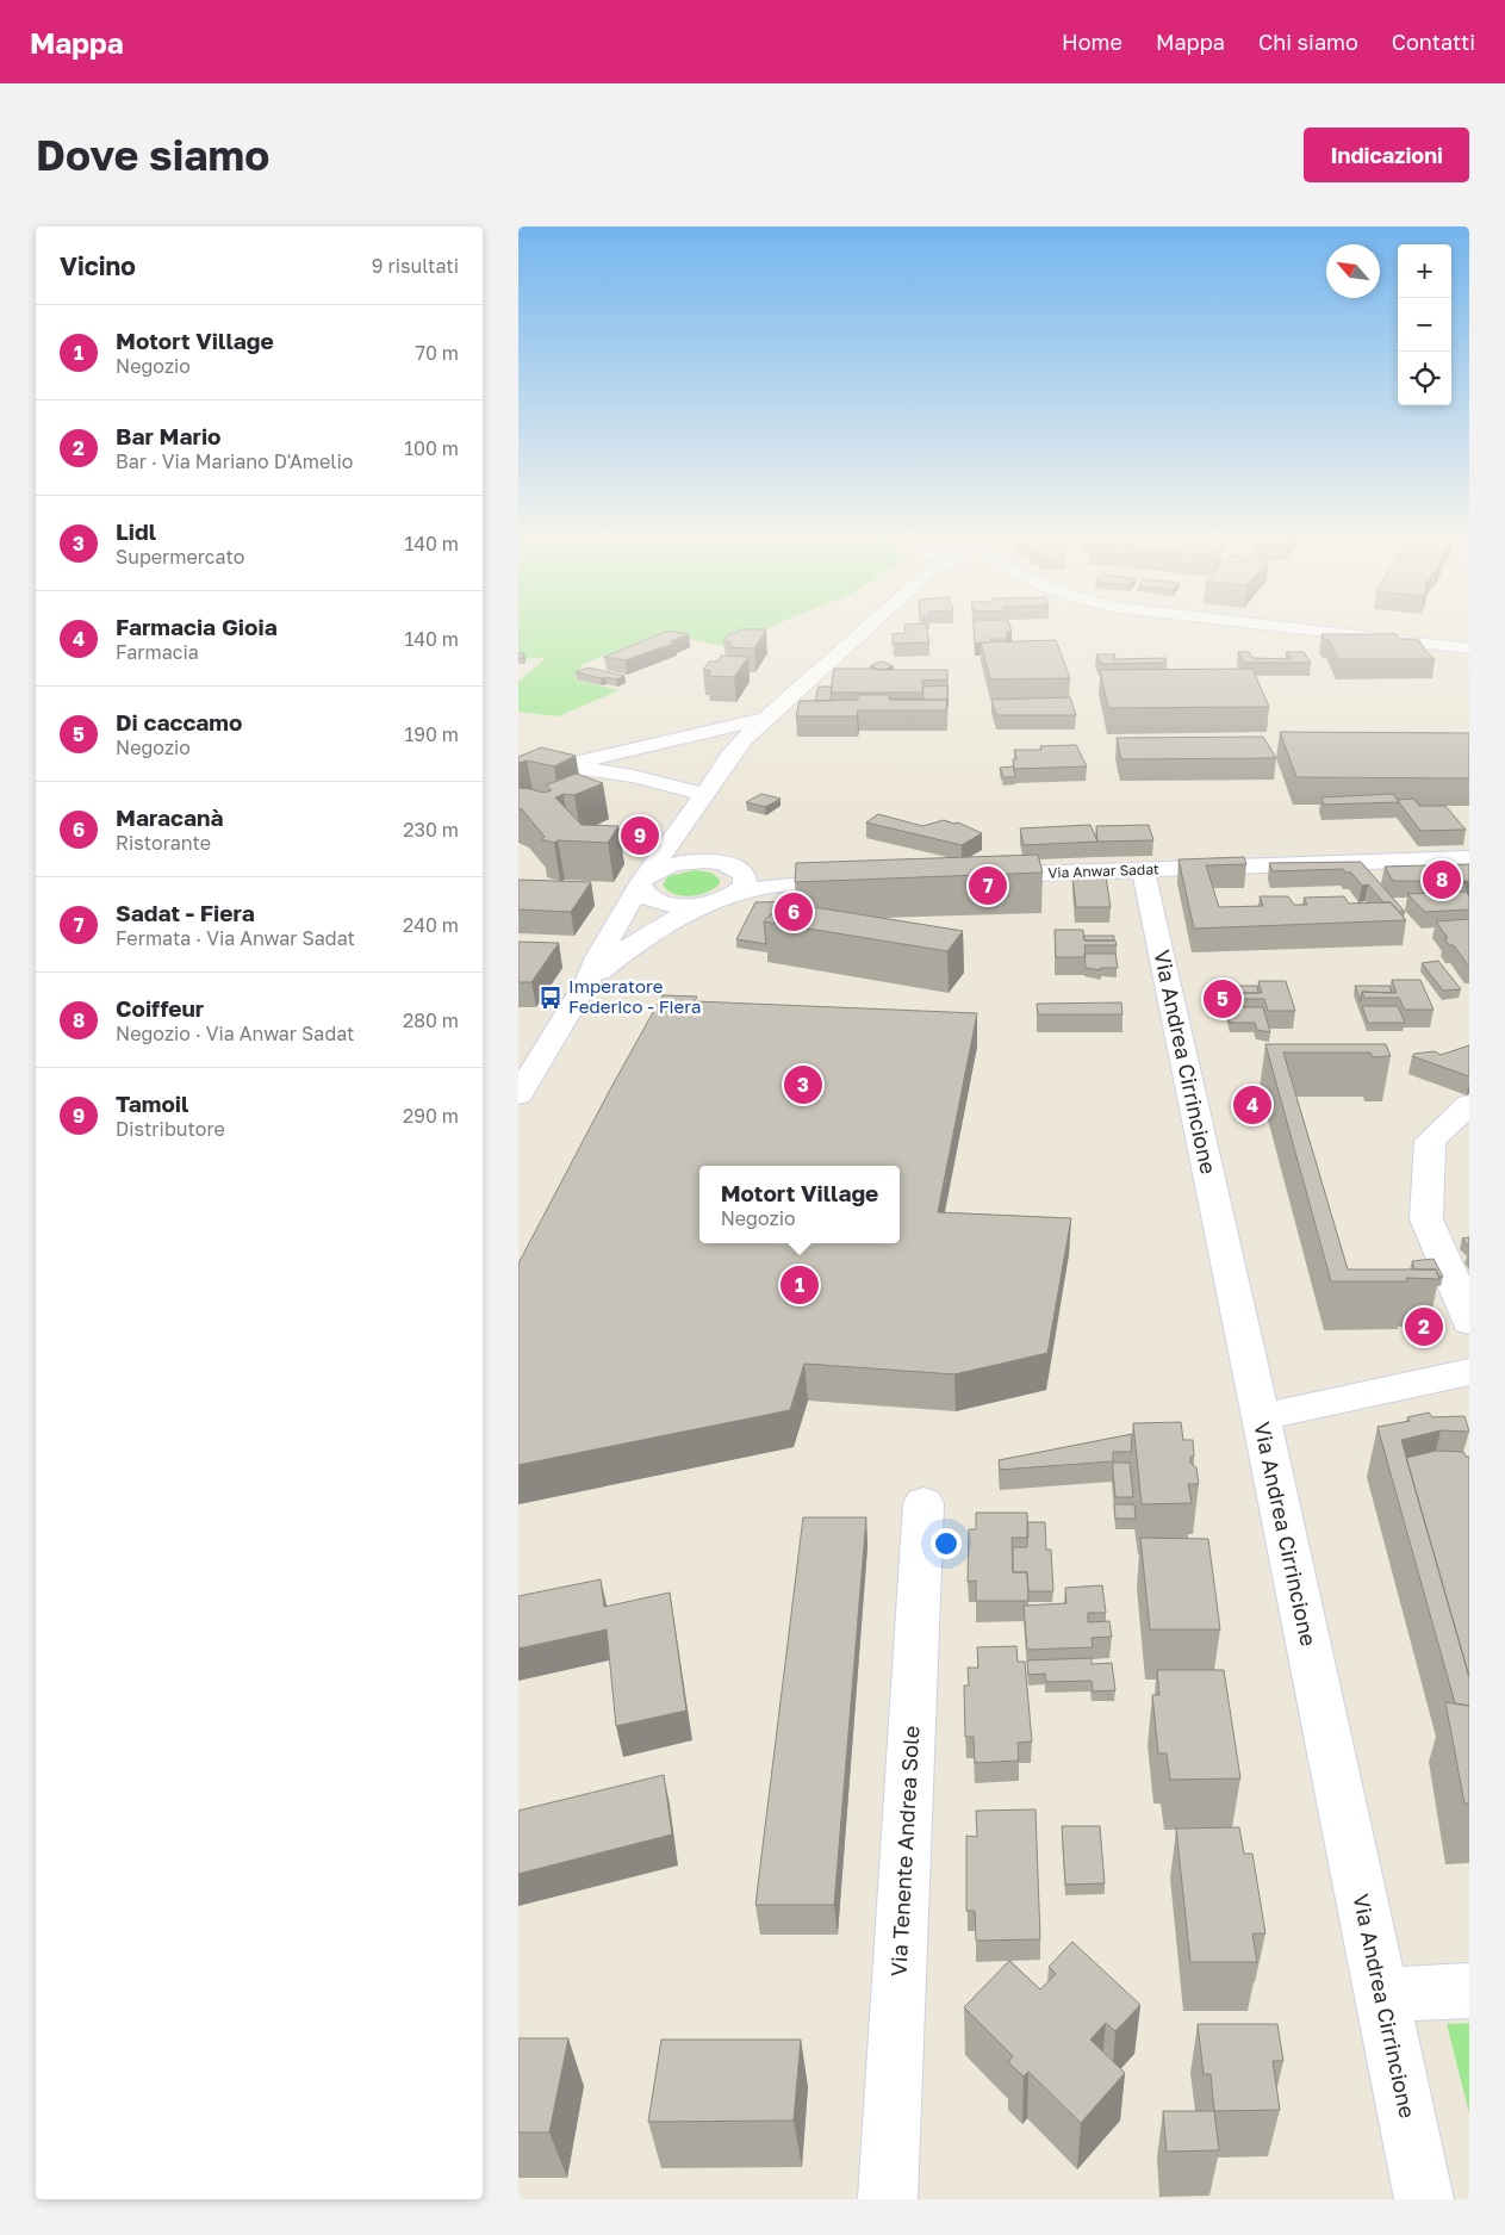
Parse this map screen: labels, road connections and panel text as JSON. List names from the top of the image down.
{
  "streets": {
    "street": ["Via Anwar Sadat", "Via Andrea Cirrincione", "Via Tenente Andrea Sole"]
  },
  "crossings": [
    ["Via Anwar Sadat", "Via Andrea Cirrincione"]
  ],
  "places": {
    "bus stop": ["Imperatore Federico - Fiera"]
  },
  "north": "top left",
  "page": {
    "header": "Mappa",
    "nav": [
      "Home",
      "Mappa",
      "Chi siamo",
      "Contatti"
    ],
    "buttons": "Indicazioni",
    "title": "Dove siamo",
    "heading": ["Vicino", "9 risultati"],
    "map_buttons": ["+", "−"],
    "list": [
      {
        "mark": "1",
        "name": "Motort Village",
        "note": "Negozio",
        "value": "70 m"
      },
      {
        "mark": "2",
        "name": "Bar Mario",
        "note": "Bar · Via Mariano D'Amelio",
        "value": "100 m"
      },
      {
        "mark": "3",
        "name": "Lidl",
        "note": "Supermercato",
        "value": "140 m"
      },
      {
        "mark": "4",
        "name": "Farmacia Gioia",
        "note": "Farmacia",
        "value": "140 m"
      },
      {
        "mark": "5",
        "name": "Di caccamo",
        "note": "Negozio",
        "value": "190 m"
      },
      {
        "mark": "6",
        "name": "Maracanà",
        "note": "Ristorante",
        "value": "230 m"
      },
      {
        "mark": "7",
        "name": "Sadat - Fiera",
        "note": "Fermata · Via Anwar Sadat",
        "value": "240 m"
      },
      {
        "mark": "8",
        "name": "Coiffeur",
        "note": "Negozio · Via Anwar Sadat",
        "value": "280 m"
      },
      {
        "mark": "9",
        "name": "Tamoil",
        "note": "Distributore",
        "value": "290 m"
      }
    ],
    "pins": [
      "9",
      "8",
      "7",
      "6",
      "5",
      "3",
      "4",
      "1",
      "2"
    ],
    "popup": ["Motort Village", "Negozio"]
  }
}
